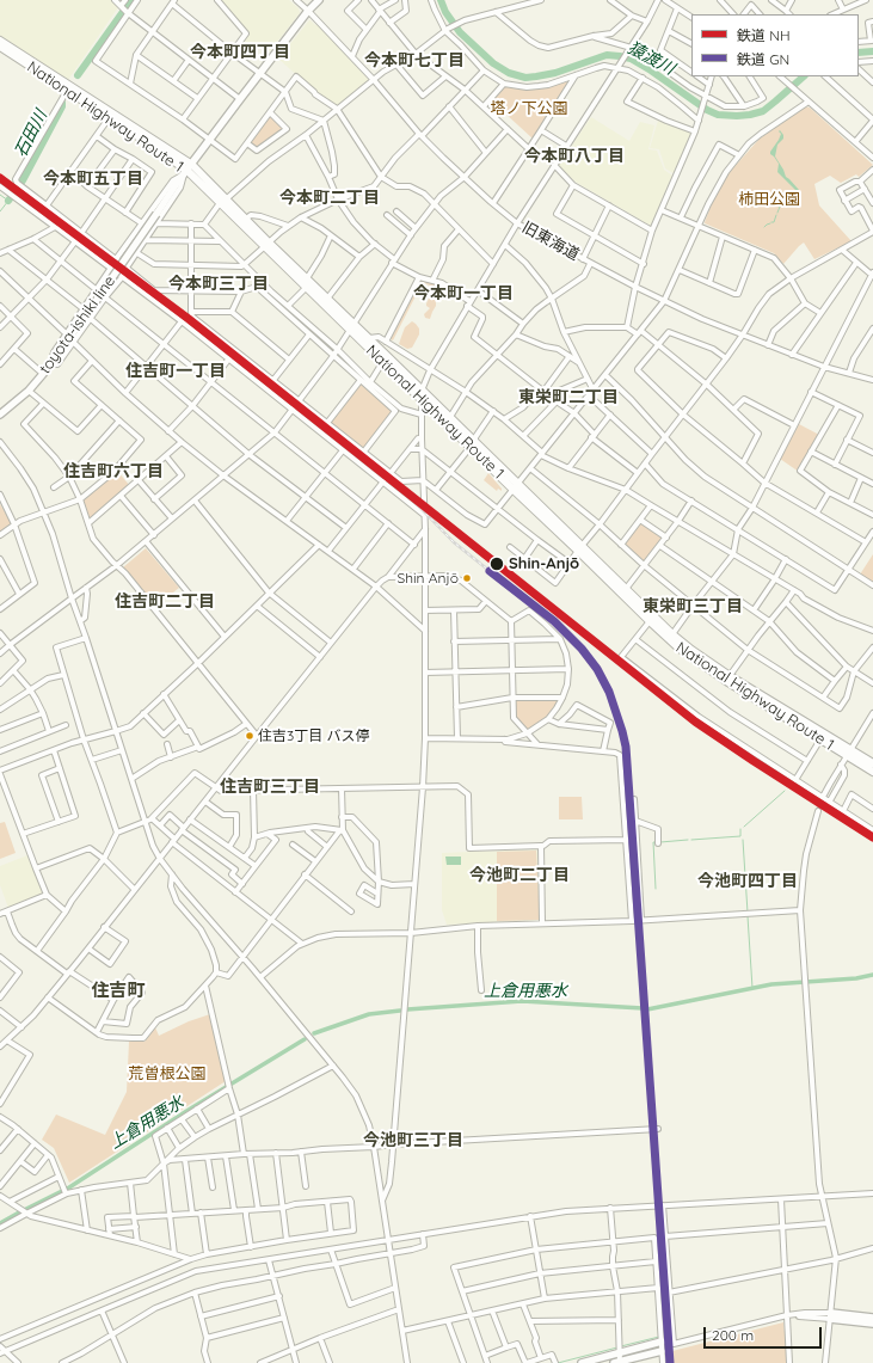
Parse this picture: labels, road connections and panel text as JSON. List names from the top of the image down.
{
  "streets": {
    "highway": ["National Highway Route 1"],
    "main road": ["toyota-ishiki line"],
    "street": ["旧東海道"]
  },
  "crossings": [
    ["National Highway Route 1", "toyota-ishiki line"],
    ["旧東海道", "toyota-ishiki line"]
  ],
  "districts": [
    "今本町四丁目",
    "今本町七丁目",
    "今本町八丁目",
    "今本町五丁目",
    "今本町二丁目",
    "今本町三丁目",
    "今本町一丁目",
    "住吉町一丁目",
    "東栄町二丁目",
    "住吉町六丁目",
    "住吉町二丁目",
    "東栄町三丁目",
    "住吉町三丁目",
    "今池町二丁目",
    "今池町四丁目",
    "住吉町",
    "今池町三丁目"
  ],
  "water": ["猿渡川", "石田川", "上倉用悪水"],
  "parks": ["塔ノ下公園", "柿田公園", "荒曽根公園"],
  "places": ["Shin-Anjō", "Shin Anjō", "住吉3丁目 バス停"],
  "lines": ["rail line NH", "rail line GN"],
  "legend": ["鉄道 NH", "鉄道 GN"],
  "scale_bar": "200 m"
}
